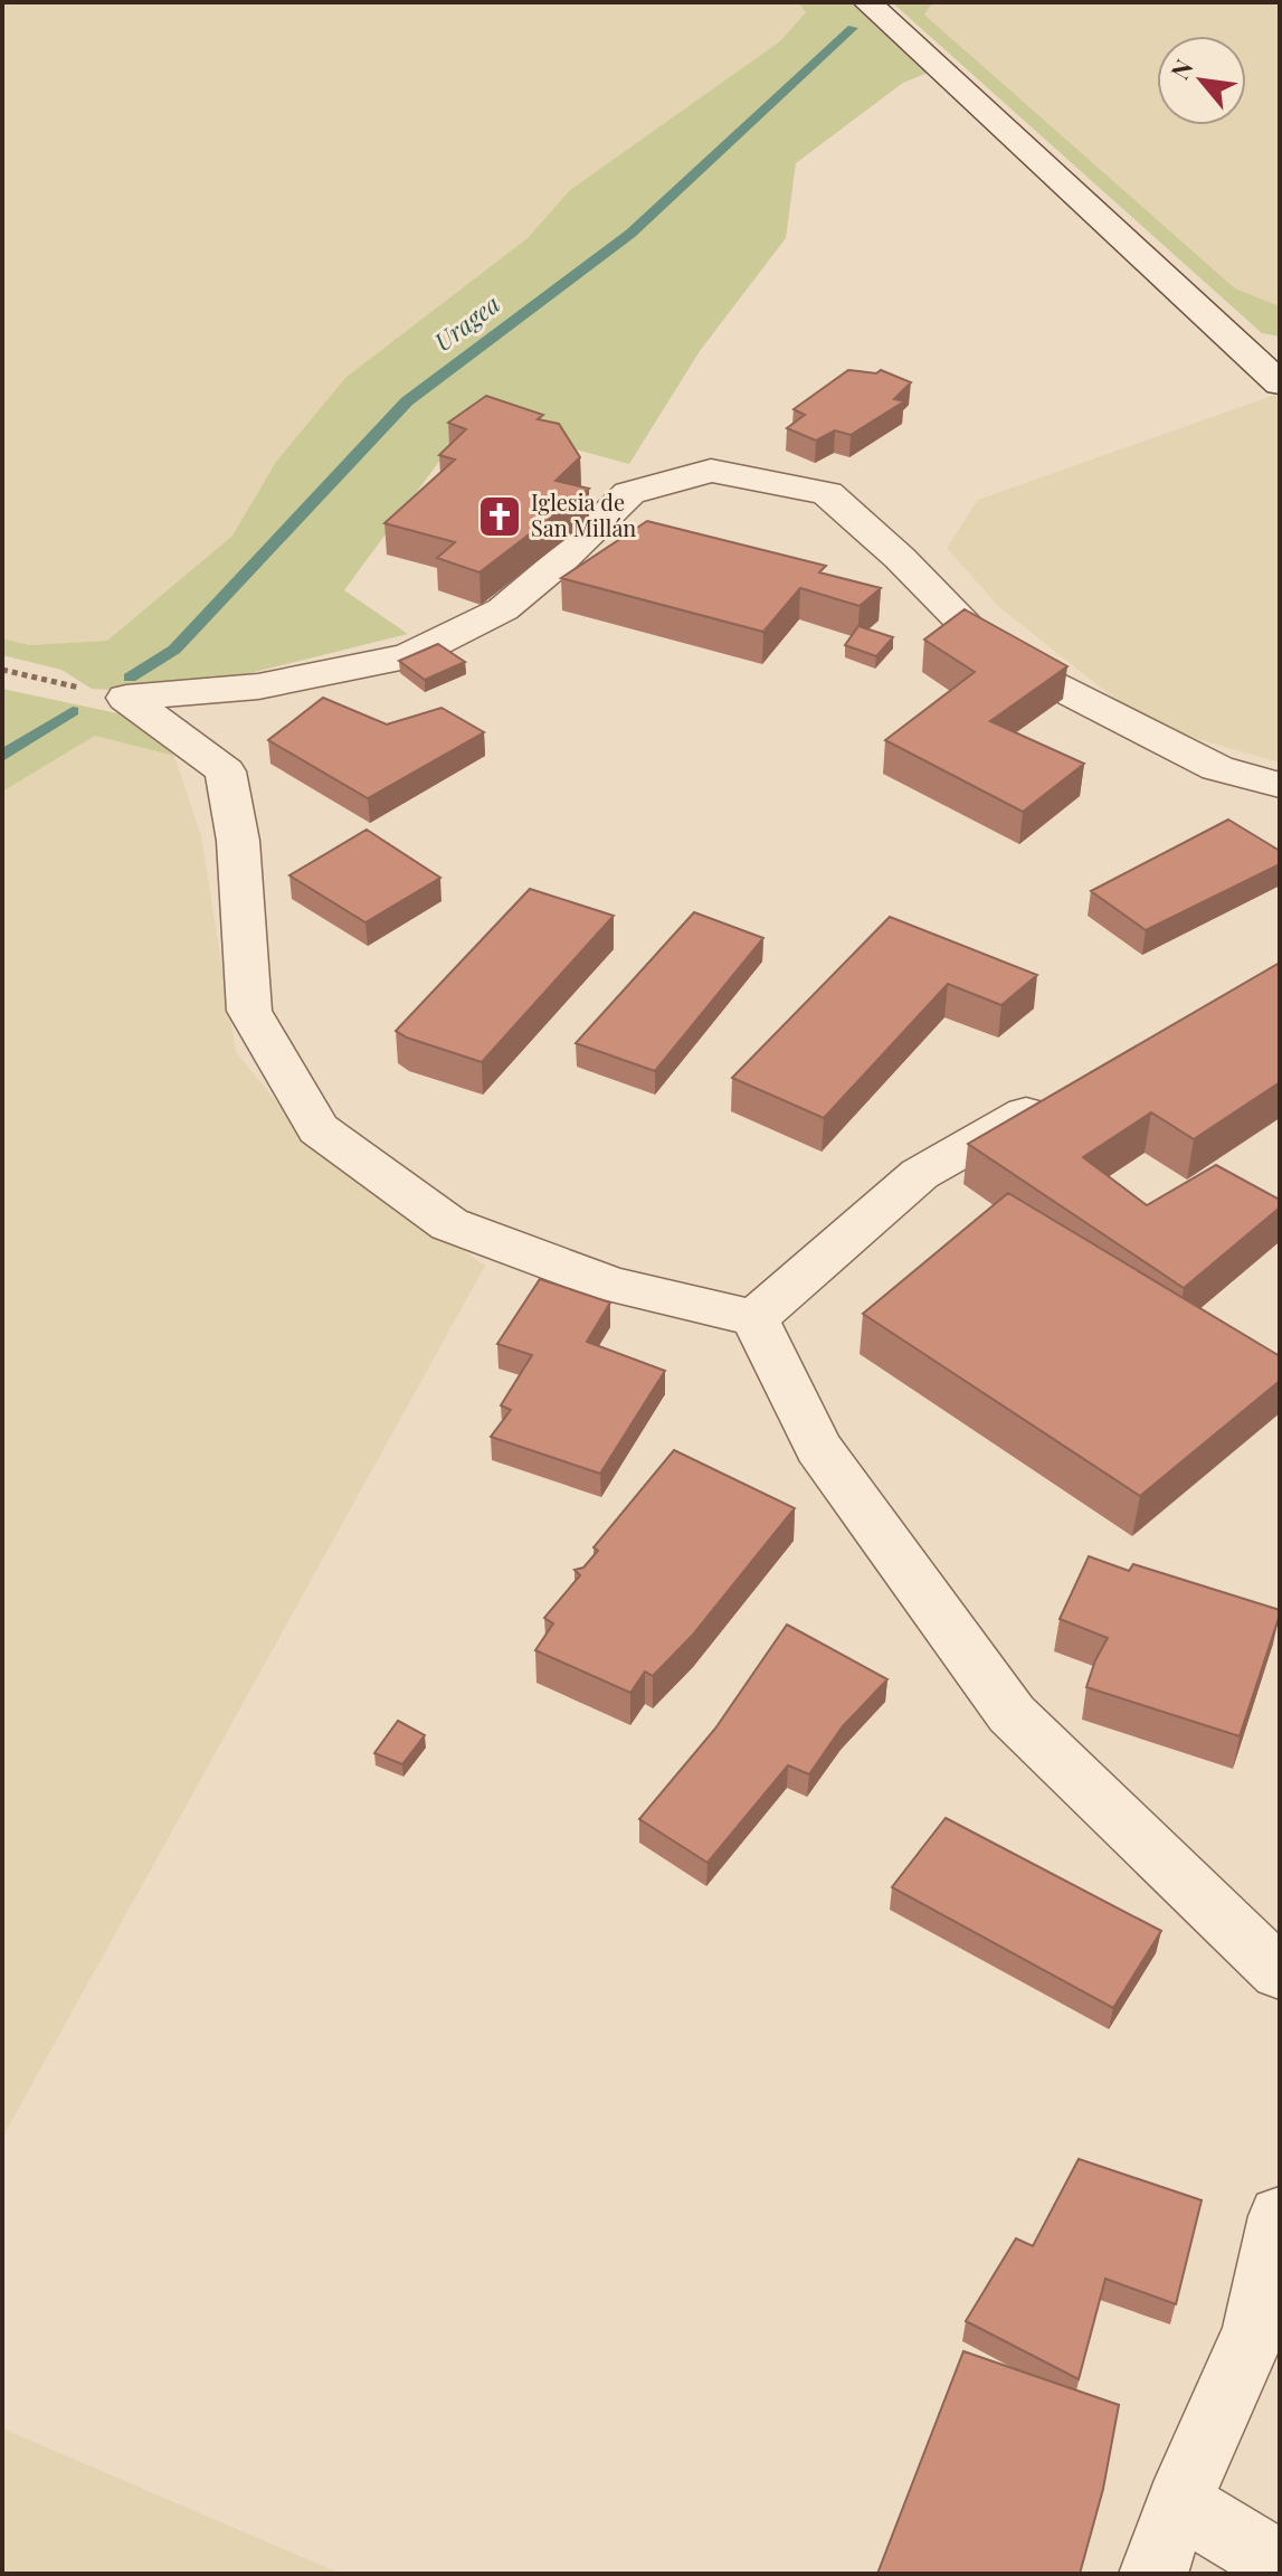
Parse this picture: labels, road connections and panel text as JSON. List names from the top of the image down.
{
  "water": ["Uragea"],
  "places": {
    "church": ["Iglesia de San Millán"]
  },
  "north": "top left"
}
